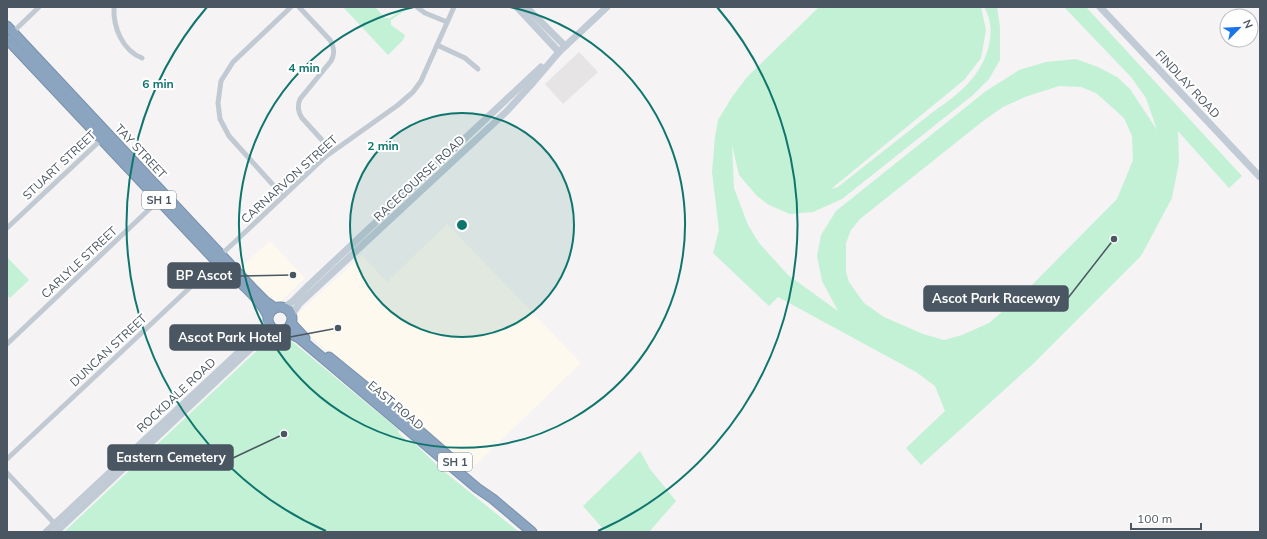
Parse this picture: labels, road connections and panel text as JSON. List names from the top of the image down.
{
  "streets": {
    "highway": ["TAY STREET", "SH 1", "EAST ROAD"],
    "street": [
      "FINDLAY ROAD",
      "STUART STREET",
      "RACECOURSE ROAD",
      "CARNARVON STREET",
      "CARLYLE STREET",
      "DUNCAN STREET",
      "ROCKDALE ROAD"
    ]
  },
  "crossings": [
    ["TAY STREET", "STUART STREET"],
    ["TAY STREET", "RACECOURSE ROAD"],
    ["TAY STREET", "CARNARVON STREET"],
    ["TAY STREET", "SH 1"],
    ["TAY STREET", "CARLYLE STREET"],
    ["TAY STREET", "DUNCAN STREET"],
    ["TAY STREET", "ROCKDALE ROAD"],
    ["TAY STREET", "EAST ROAD"],
    ["RACECOURSE ROAD", "SH 1"],
    ["RACECOURSE ROAD", "ROCKDALE ROAD"],
    ["RACECOURSE ROAD", "EAST ROAD"],
    ["CARNARVON STREET", "DUNCAN STREET"],
    ["SH 1", "ROCKDALE ROAD"],
    ["SH 1", "EAST ROAD"],
    ["ROCKDALE ROAD", "EAST ROAD"]
  ],
  "places": [
    "Ascot Park Raceway",
    "BP Ascot",
    "Ascot Park Hotel",
    "Eastern Cemetery"
  ],
  "scale_bar": "100 m",
  "north": "top right",
  "rings": ["4 min", "6 min", "2 min"]
}
